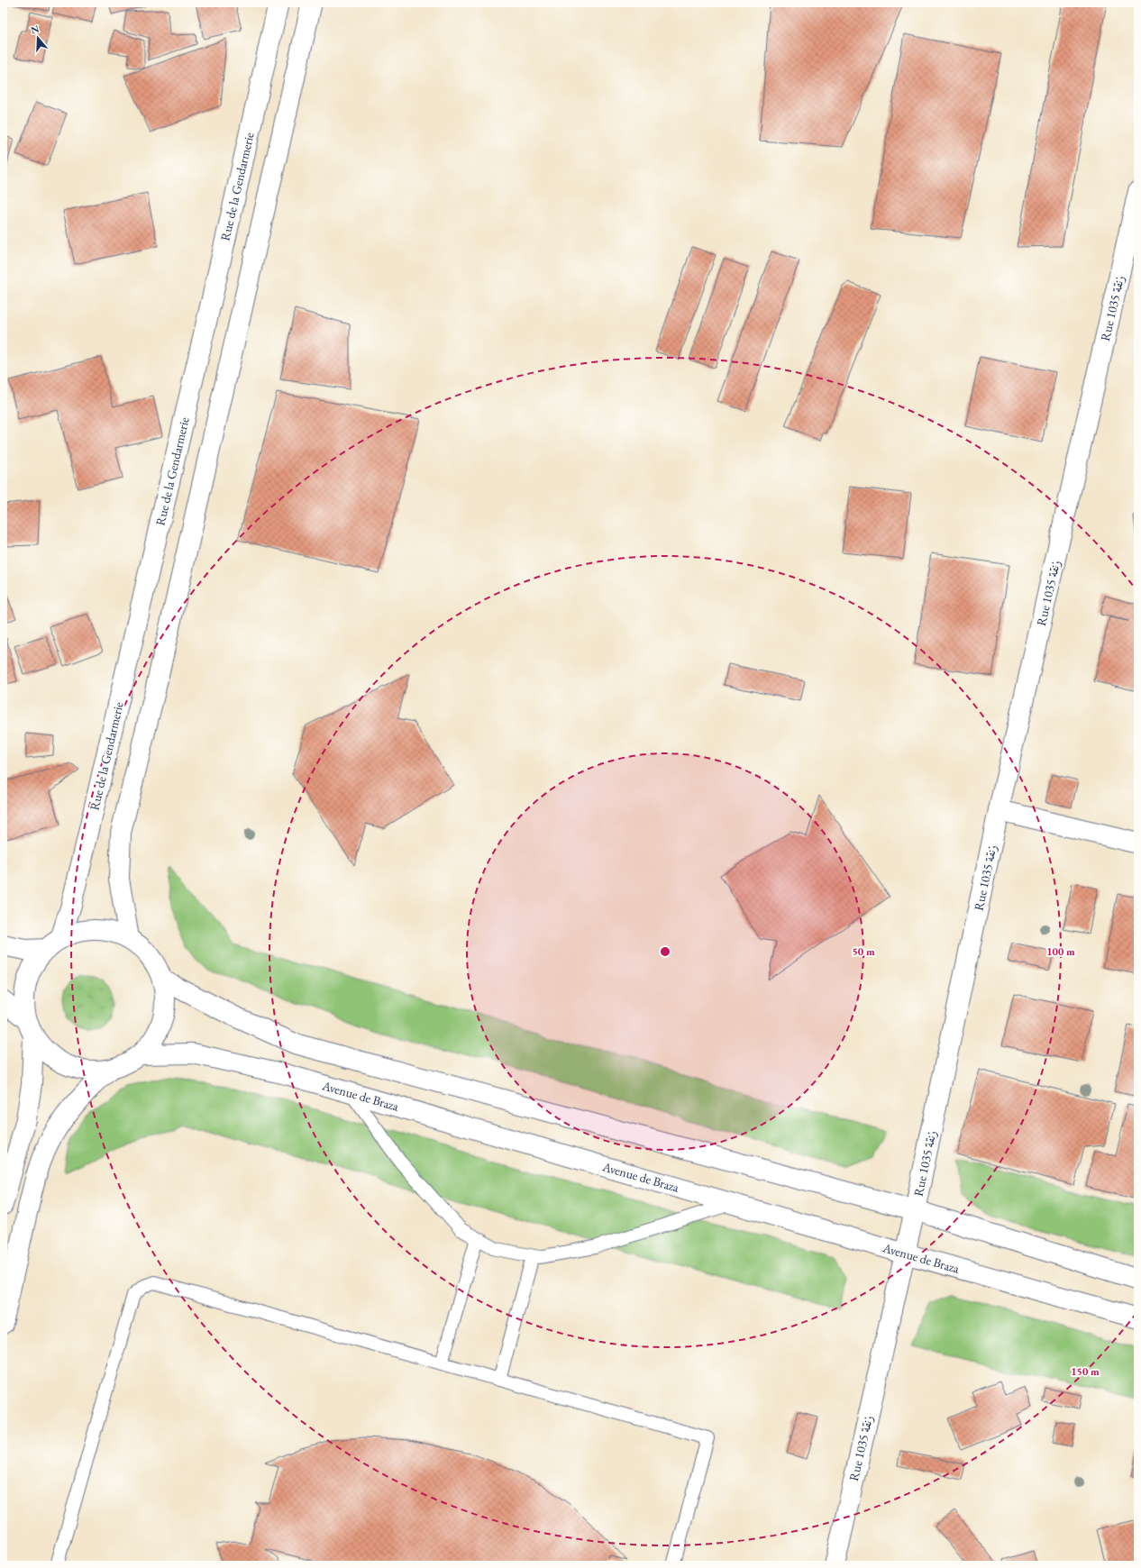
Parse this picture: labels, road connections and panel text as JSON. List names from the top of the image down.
{
  "streets": {
    "main road": ["Rue de la Gendarmerie", "Rue 1035 زنقة", "Avenue de Braza"]
  },
  "crossings": [
    ["Rue 1035 زنقة", "Avenue de Braza"]
  ],
  "north": "top",
  "rings": ["50 m", "100 m", "150 m"]
}
